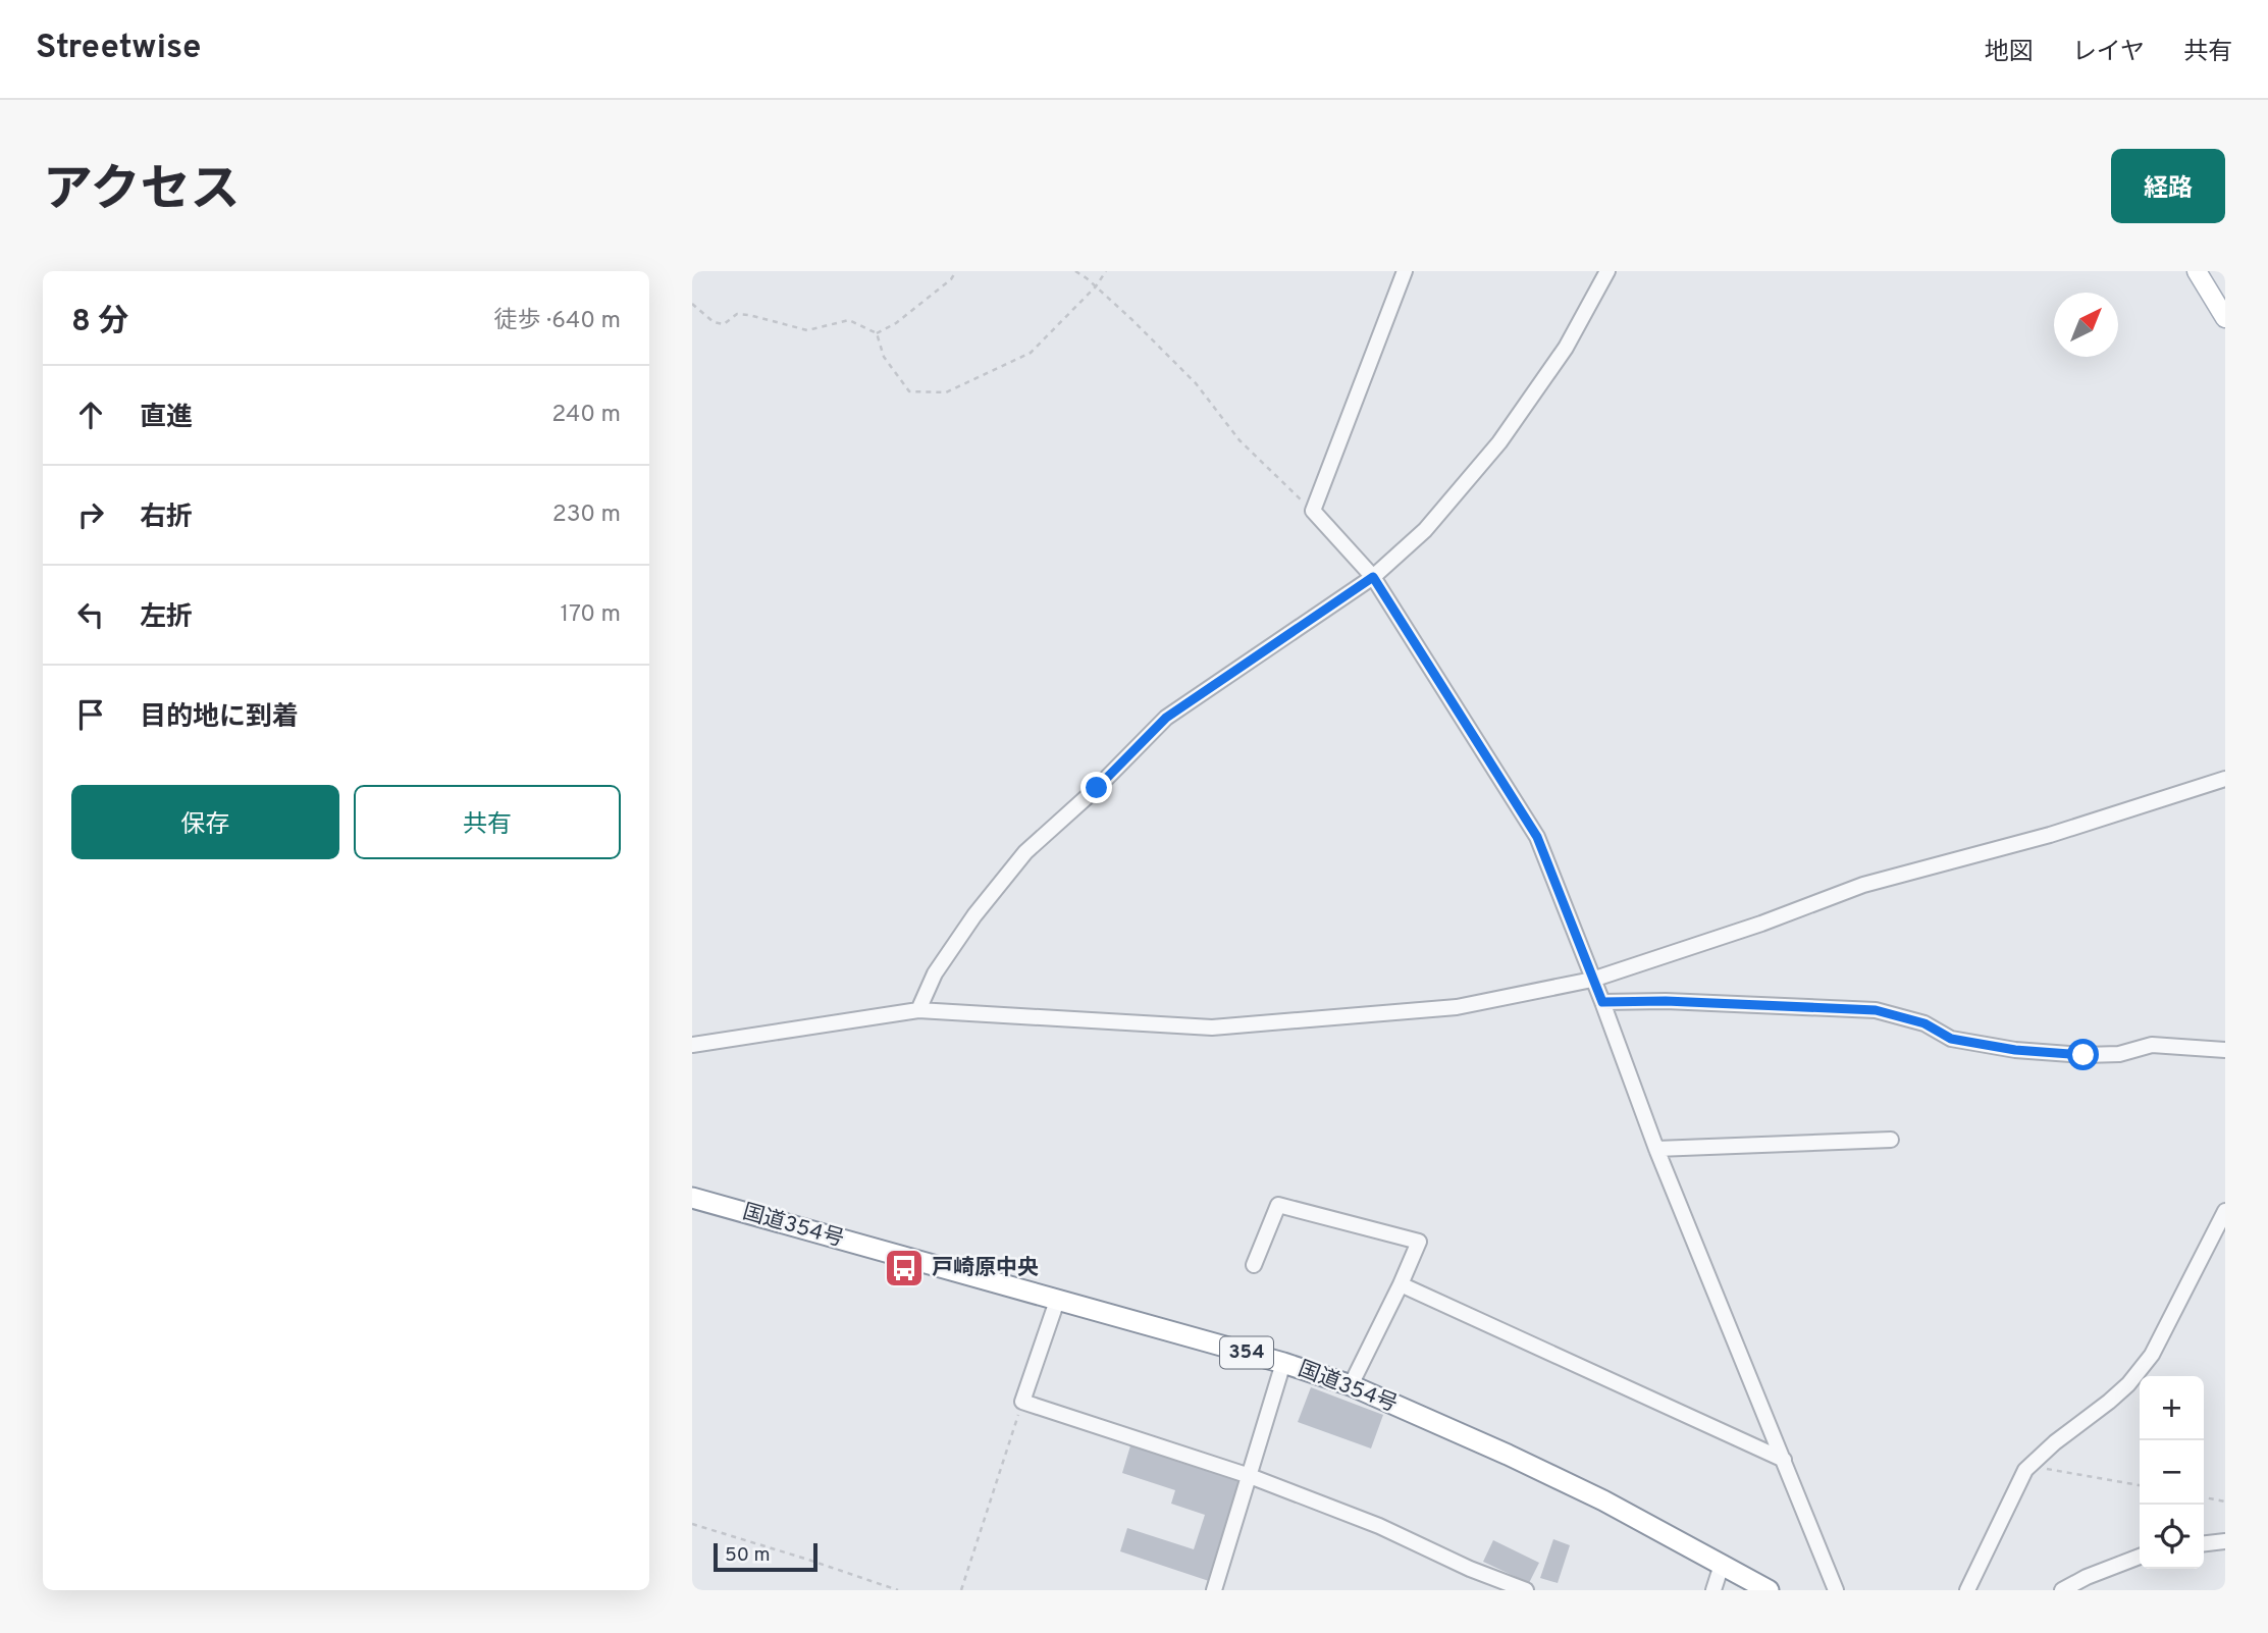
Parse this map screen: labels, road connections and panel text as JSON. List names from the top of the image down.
{
  "streets": {
    "highway": ["国道354号", "354"]
  },
  "places": {
    "bus stop": ["戸崎原中央"]
  },
  "scale_bar": "50 m",
  "north": "top right",
  "page": {
    "header": "Streetwise",
    "nav": ["地図", "レイヤ", "共有"],
    "title": "アクセス",
    "buttons": [
      "経路",
      ["保存", "共有"]
    ],
    "heading": ["8 分", "徒歩 · 640 m"],
    "list": [
      ["直進", "240 m"],
      ["右折", "230 m"],
      ["左折", "170 m"],
      "目的地に到着"
    ],
    "map_buttons": ["+", "−"],
    "scale": "50 m"
  }
}
